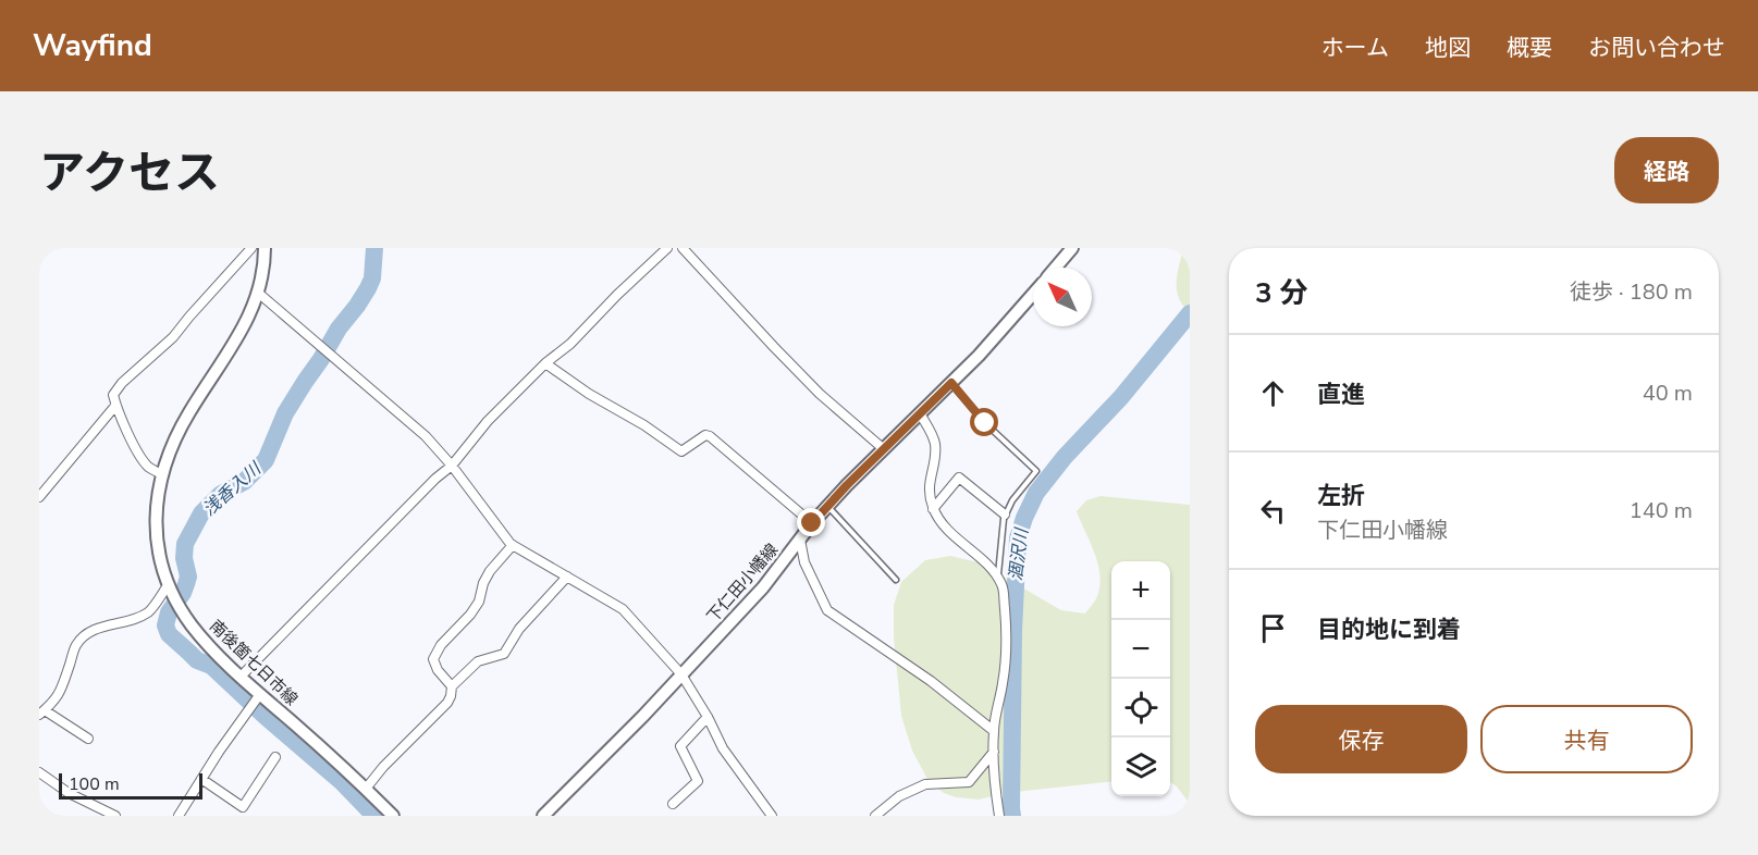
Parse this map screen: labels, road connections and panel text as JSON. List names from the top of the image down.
{
  "streets": {
    "main road": ["下仁田小幡線", "南後箇七日市線"]
  },
  "water": ["浅香入川", "涸沢川"],
  "scale_bar": "100 m",
  "north": "top left",
  "page": {
    "header": "Wayfind",
    "nav": [
      "ホーム",
      "地図",
      "概要",
      "お問い合わせ"
    ],
    "title": "アクセス",
    "buttons": [
      "経路",
      ["保存", "共有"]
    ],
    "heading": ["3 分", "徒歩 · 180 m"],
    "list": [
      ["直進", "40 m"],
      ["左折", "下仁田小幡線", "140 m"],
      "目的地に到着"
    ],
    "map_buttons": ["+", "−"],
    "scale": "100 m"
  }
}
